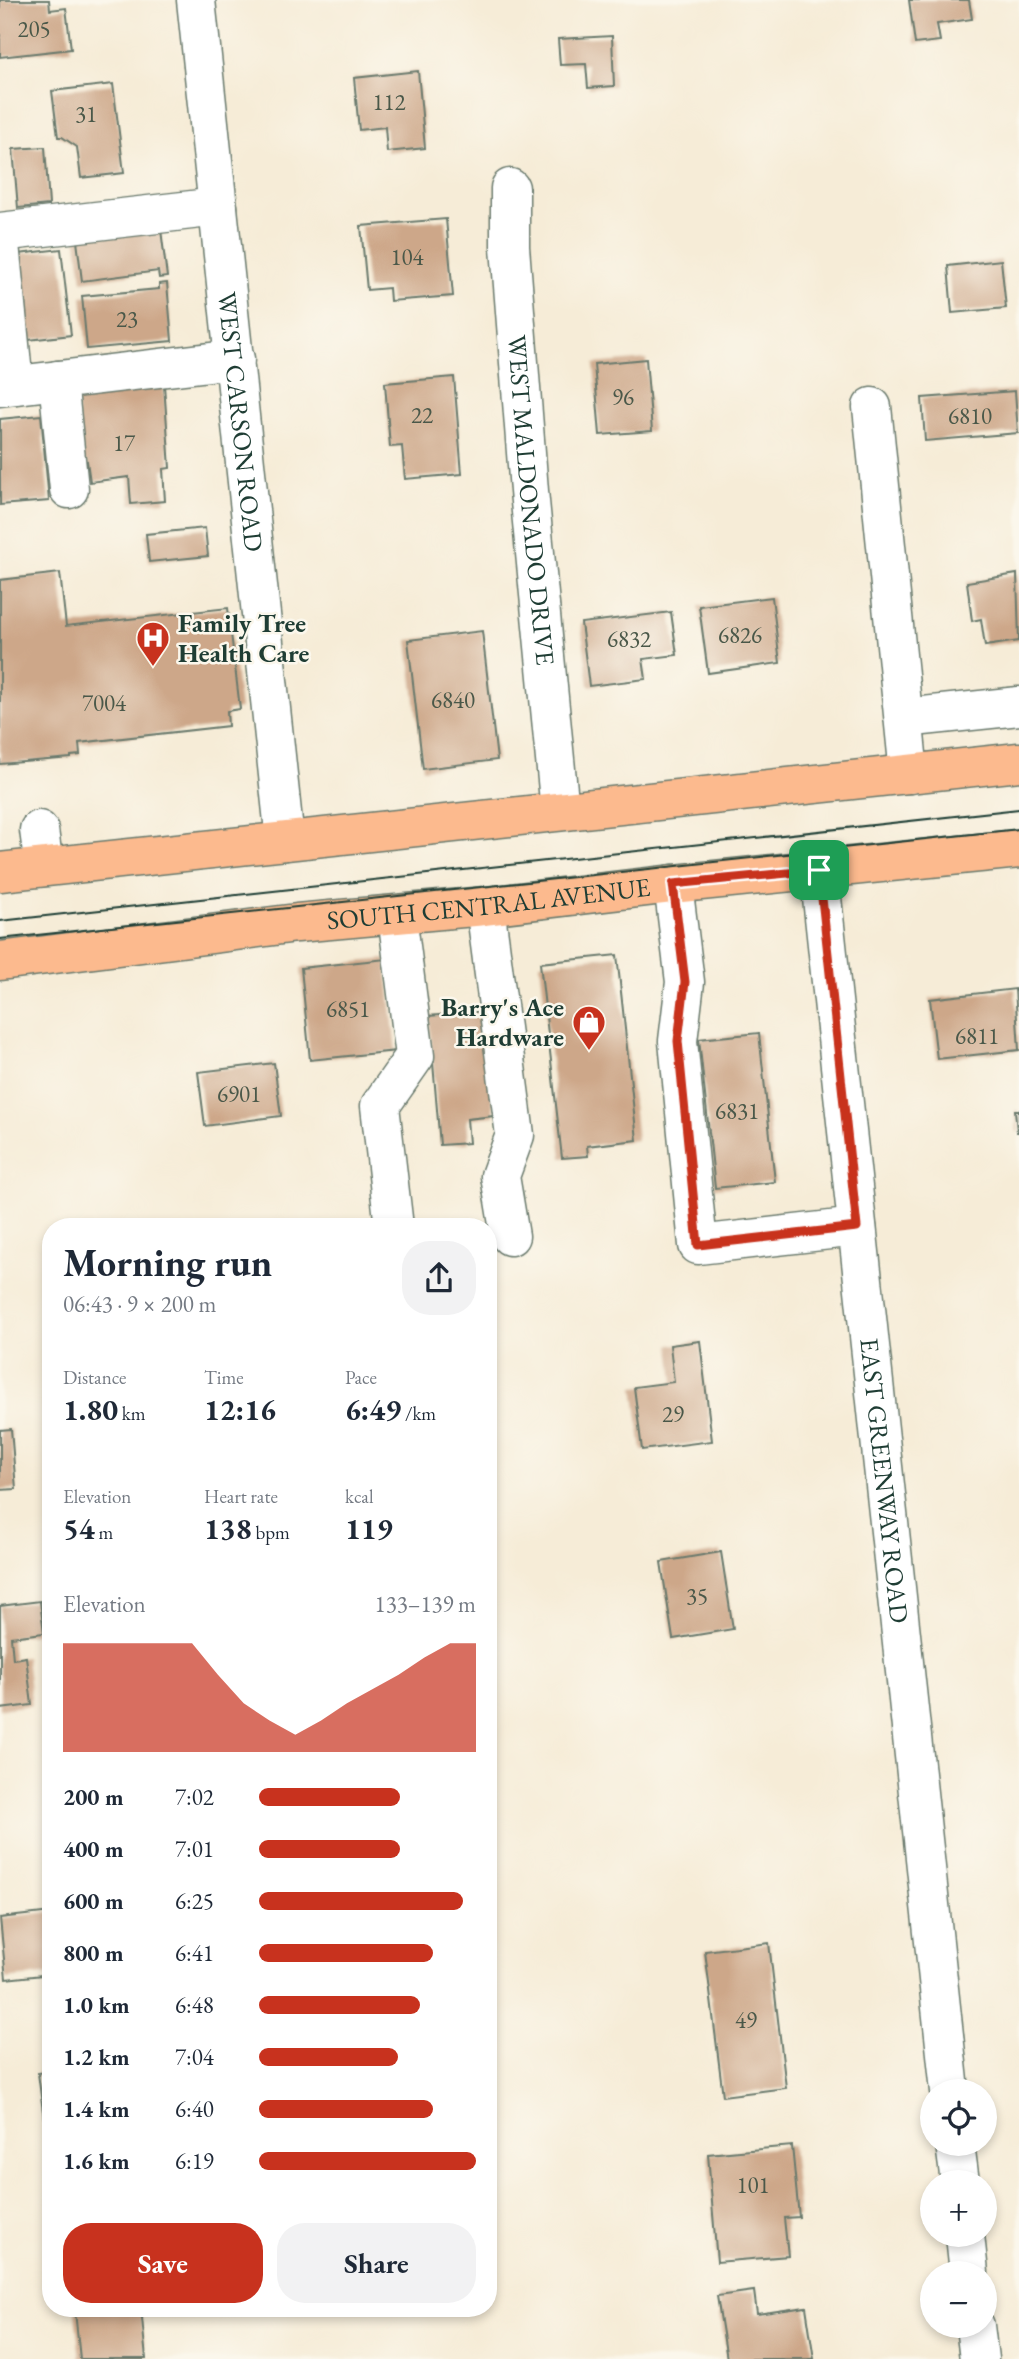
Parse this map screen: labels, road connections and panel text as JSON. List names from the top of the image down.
{
  "streets": {
    "main road": ["SOUTH CENTRAL AVENUE"],
    "street": ["WEST CARSON ROAD", "WEST MALDONADO DRIVE", "EAST GREENWAY ROAD"]
  },
  "crossings": [
    ["SOUTH CENTRAL AVENUE", "EAST GREENWAY ROAD"]
  ],
  "places": {
    "hospital": ["Family Tree Health Care"],
    "shop": ["Barry's Ace Hardware"]
  },
  "house_numbers": [
    "205",
    "112",
    "31",
    "104",
    "23",
    "96",
    "22",
    "6810",
    "17",
    "6826",
    "6832",
    "6840",
    "7004",
    "6851",
    "6811",
    "6901",
    "6831",
    "29",
    "35",
    "49",
    "101"
  ],
  "page": {
    "heading": ["Morning run", "06:43 · 9 × 200 m"],
    "stats": [
      ["Distance", "1.80 km"],
      ["Time", "12:16"],
      ["Pace", "6:49 /km"],
      ["Elevation", "54 m"],
      ["Heart rate", "138 bpm"],
      ["kcal", "119"]
    ],
    "chart": ["Elevation", "133–139 m"],
    "list": [
      {
        "name": "200 m",
        "note": "7:02"
      },
      {
        "name": "400 m",
        "note": "7:01"
      },
      {
        "name": "600 m",
        "note": "6:25"
      },
      {
        "name": "800 m",
        "note": "6:41"
      },
      {
        "name": "1.0 km",
        "note": "6:48"
      },
      {
        "name": "1.2 km",
        "note": "7:04"
      },
      {
        "name": "1.4 km",
        "note": "6:40"
      },
      {
        "name": "1.6 km",
        "note": "6:19"
      }
    ],
    "map_buttons": ["+", "−"],
    "buttons": ["Save", "Share"]
  }
}
